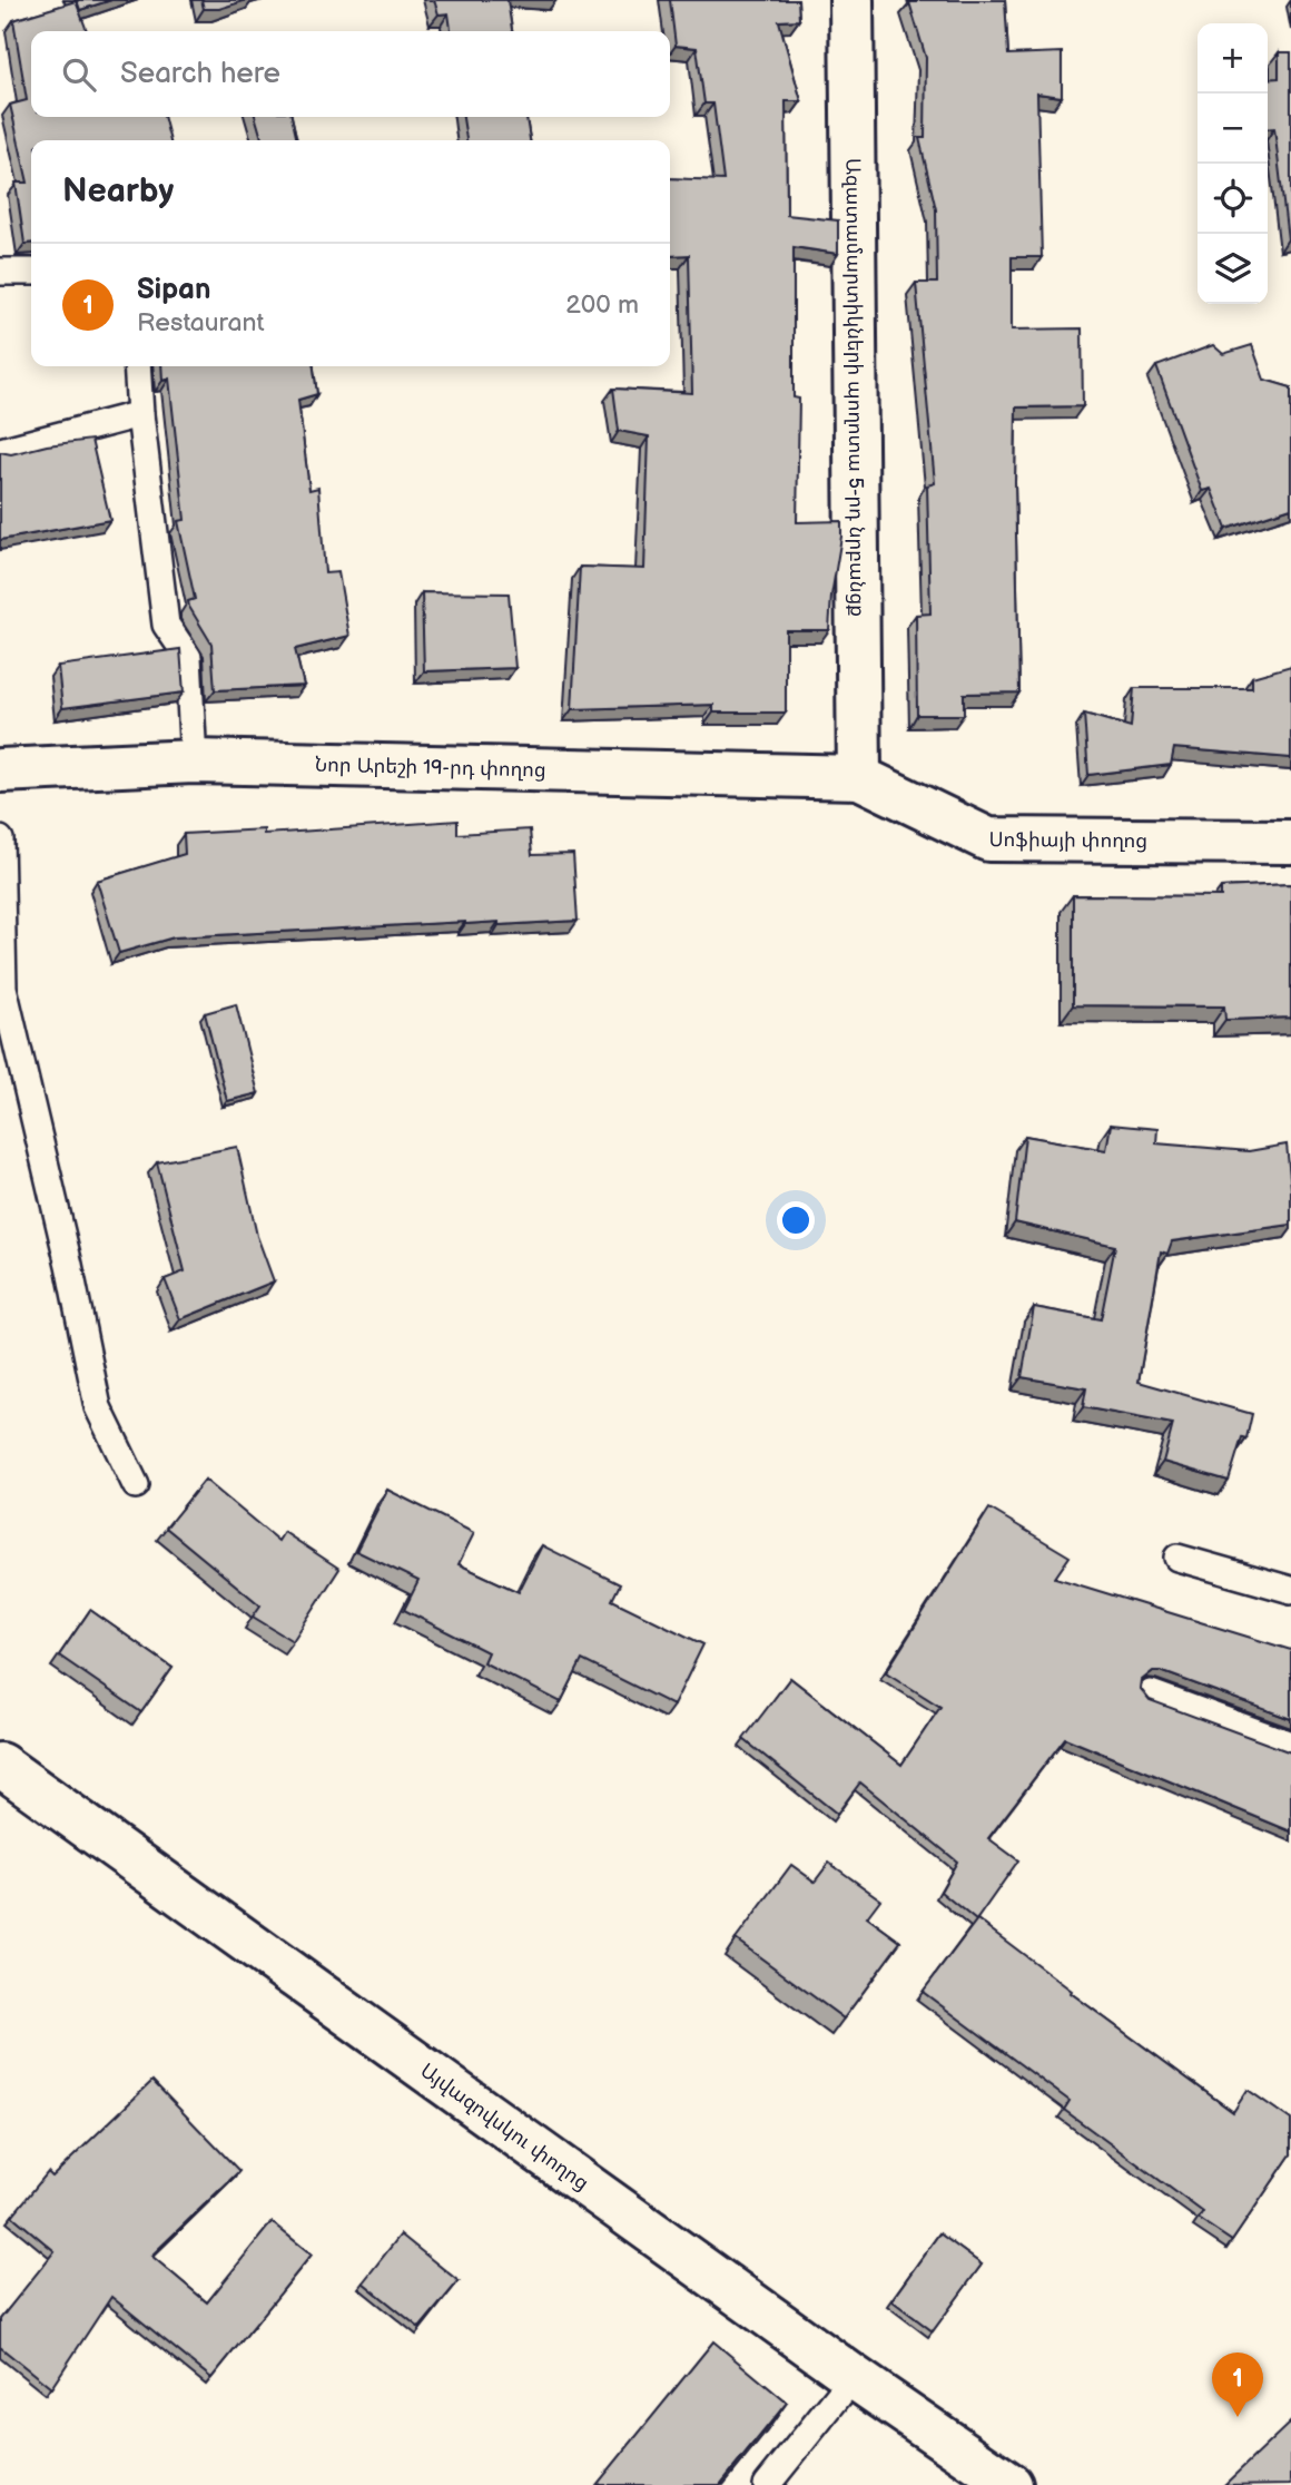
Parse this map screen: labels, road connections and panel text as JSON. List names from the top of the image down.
{
  "streets": {
    "street": [
      "Ազատամարտիկների պողոտա 5-րդ նրբանցք",
      "Նոր Արեշի 19-րդ փողոց",
      "Սոֆիայի փողոց",
      "Այվազովսկու փողոց"
    ]
  },
  "crossings": [
    ["Ազատամարտիկների պողոտա 5-րդ նրբանցք", "Նոր Արեշի 19-րդ փողոց"],
    ["Ազատամարտիկների պողոտա 5-րդ նրբանցք", "Սոֆիայի փողոց"],
    ["Նոր Արեշի 19-րդ փողոց", "Սոֆիայի փողոց"]
  ],
  "page": {
    "map_buttons": ["+", "−"],
    "search": "Search here",
    "heading": "Nearby",
    "list": [
      {
        "mark": "1",
        "name": "Sipan",
        "note": "Restaurant",
        "value": "200 m"
      }
    ],
    "pins": "1"
  }
}
